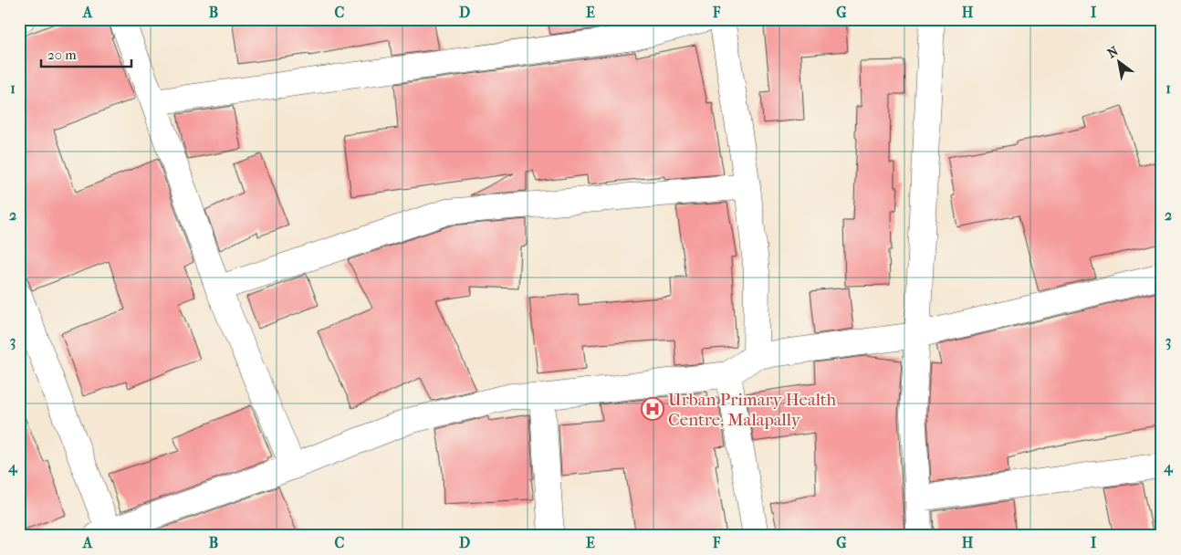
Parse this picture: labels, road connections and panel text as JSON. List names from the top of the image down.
{
  "places": {
    "hospital": ["Urban Primary Health Centre, Malapally"]
  },
  "scale_bar": "20 m",
  "north": "top left",
  "grid": {
    "columns": [
      "A",
      "B",
      "C",
      "D",
      "E",
      "F",
      "G",
      "H",
      "I"
    ],
    "rows": [
      "1",
      "2",
      "3",
      "4"
    ]
  }
}
